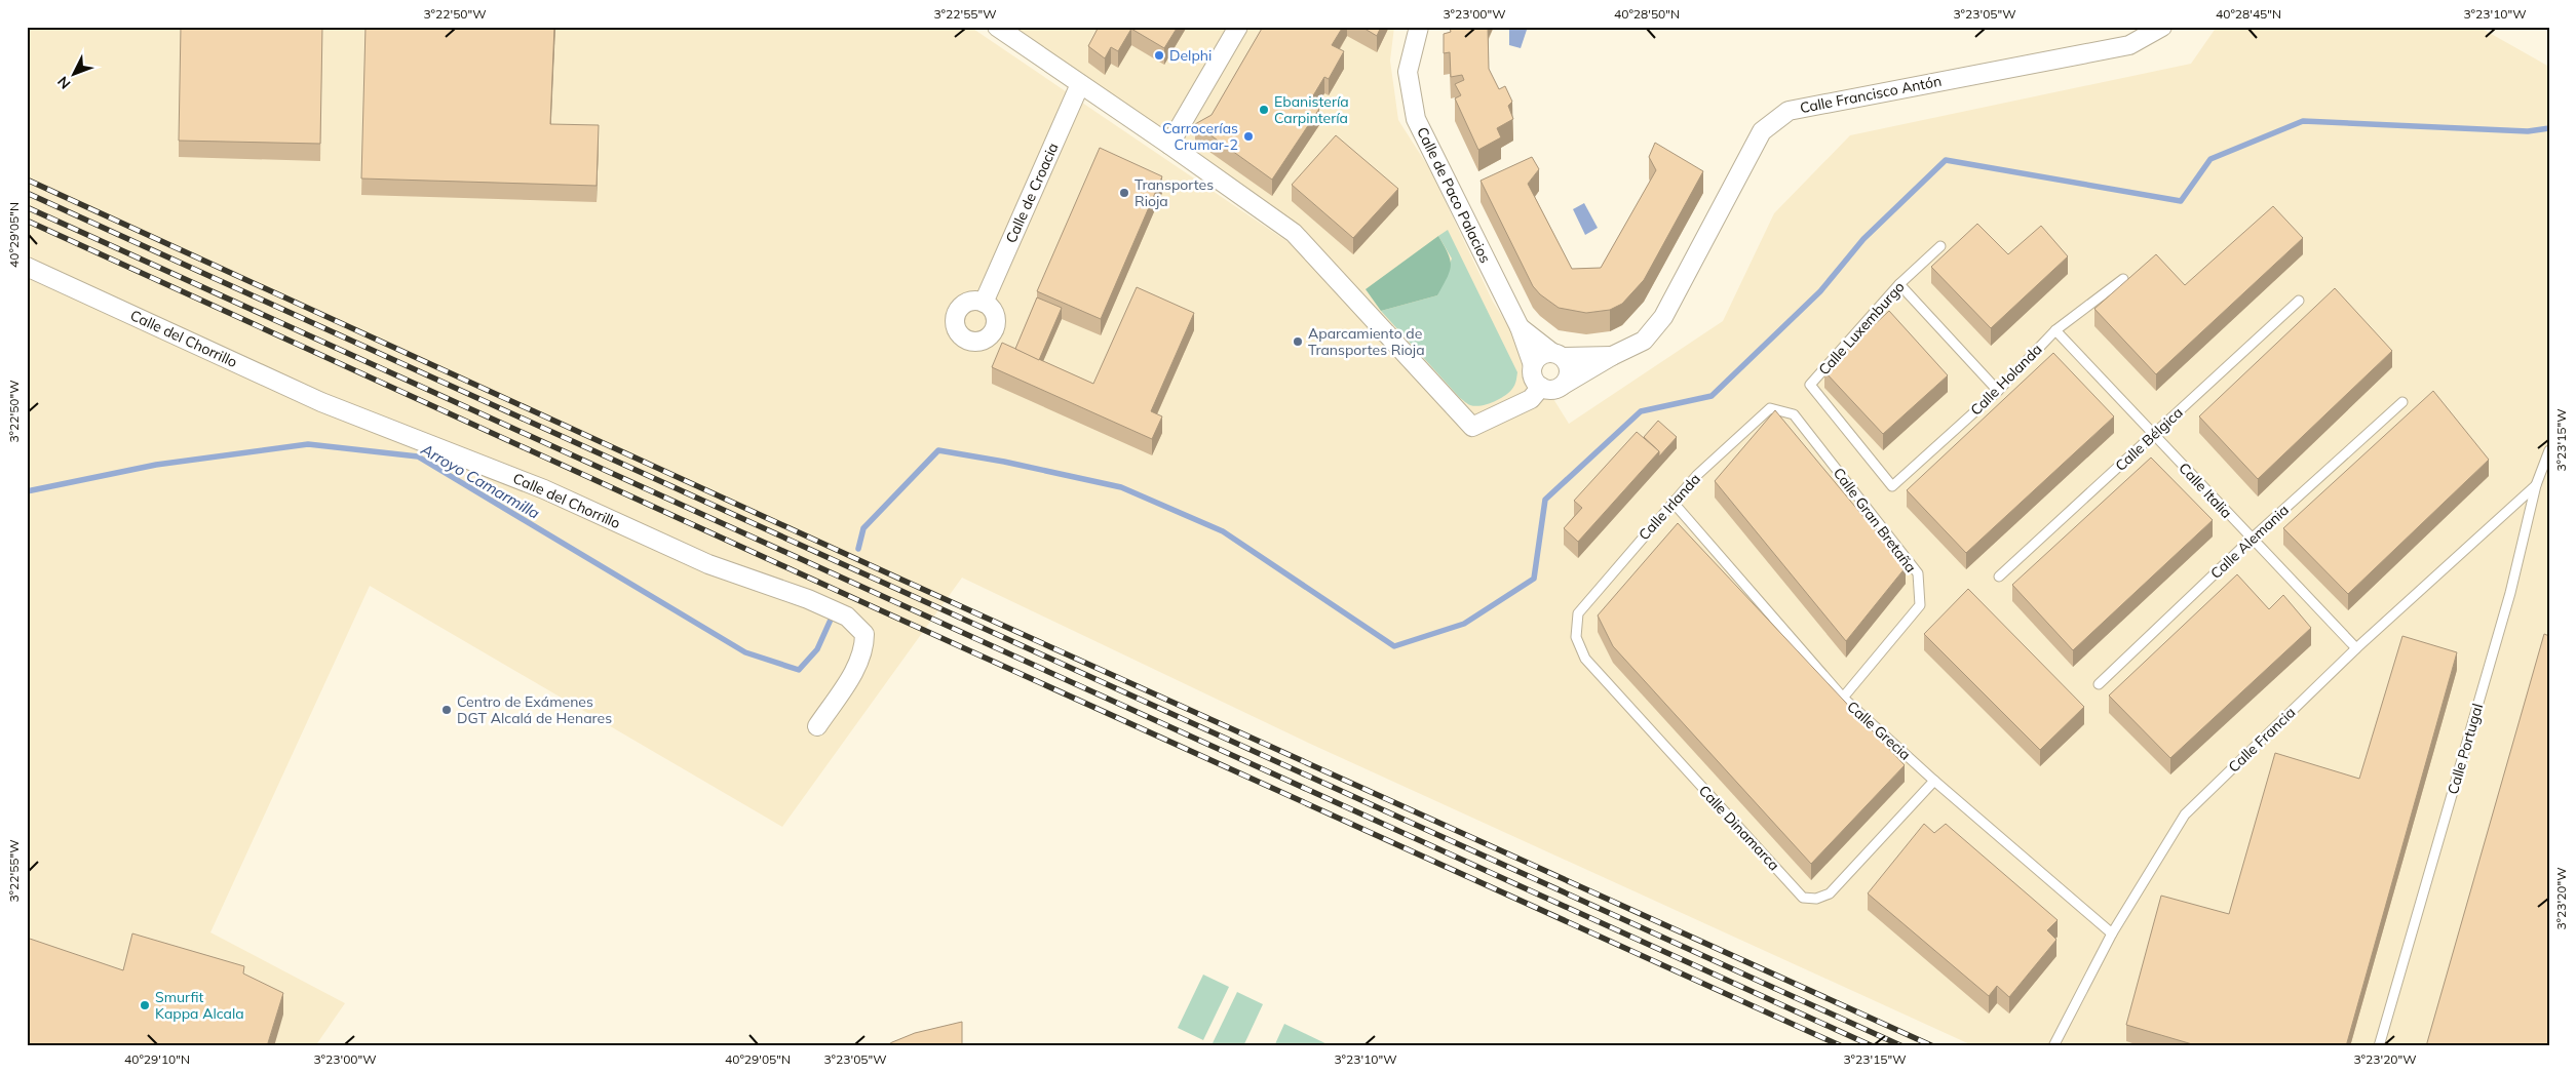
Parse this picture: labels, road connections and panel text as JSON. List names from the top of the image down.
{
  "streets": {
    "street": [
      "Calle Francisco Antón",
      "Calle de Croacia",
      "Calle de Paco Palacios",
      "Calle del Chorrillo"
    ],
    "lane": [
      "Calle Luxemburgo",
      "Calle Holanda",
      "Calle Bélgica",
      "Calle Italia",
      "Calle Irlanda",
      "Calle Gran Bretaña",
      "Calle Alemania",
      "Calle Grecia",
      "Calle Francia",
      "Calle Portugal",
      "Calle Dinamarca"
    ]
  },
  "crossings": [
    ["Calle Francisco Antón", "Calle de Paco Palacios"],
    ["Calle Luxemburgo", "Calle Holanda"],
    ["Calle Holanda", "Calle Italia"],
    ["Calle Bélgica", "Calle Italia"],
    ["Calle Italia", "Calle Alemania"],
    ["Calle Italia", "Calle Francia"],
    ["Calle Irlanda", "Calle Gran Bretaña"],
    ["Calle Irlanda", "Calle Grecia"],
    ["Calle Irlanda", "Calle Dinamarca"],
    ["Calle Gran Bretaña", "Calle Grecia"],
    ["Calle Grecia", "Calle Francia"],
    ["Calle Grecia", "Calle Dinamarca"],
    ["Calle Francia", "Calle Portugal"]
  ],
  "water": ["Arroyo Camarmilla"],
  "places": [
    "Delphi",
    "Ebanistería Carpintería",
    "Carrocerías Crumar-2",
    "Transportes Rioja",
    "Aparcamiento de Transportes Rioja",
    "Centro de Exámenes DGT Alcalá de Henares",
    "Smurfit Kappa Alcala"
  ],
  "north": "bottom left",
  "coordinates": [
    "3°22'50\"W",
    "3°22'55\"W",
    "3°23'00\"W",
    "40°28'50\"N",
    "3°23'05\"W",
    "40°28'45\"N",
    "3°23'10\"W",
    "40°29'05\"N",
    "3°23'15\"W",
    "3°23'20\"W",
    "40°29'10\"N"
  ]
}
